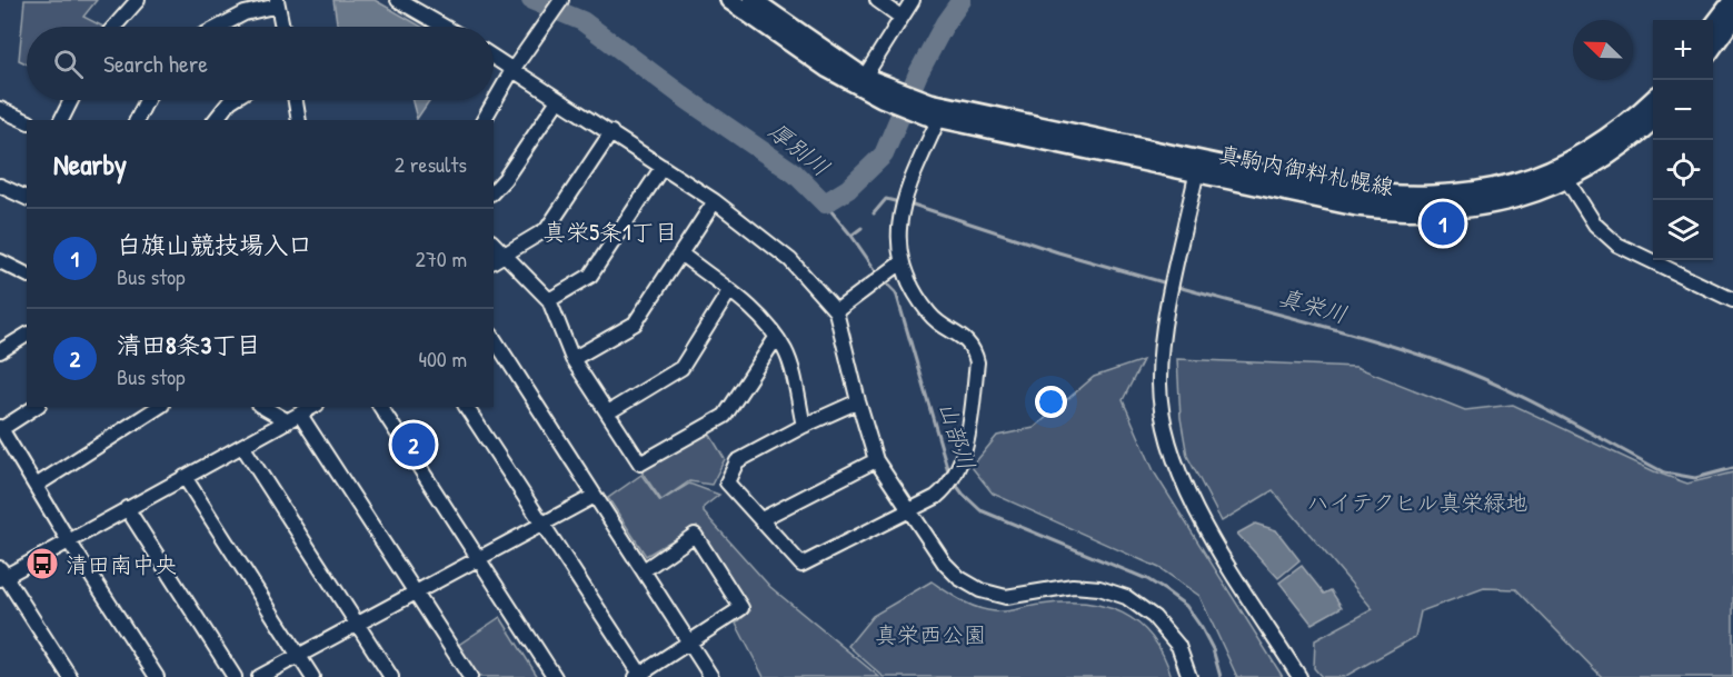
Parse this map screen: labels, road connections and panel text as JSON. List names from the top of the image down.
{
  "streets": {
    "main road": ["真駒内御料札幌線"]
  },
  "districts": ["真栄5条1丁目"],
  "water": ["厚別川", "真栄川", "山部川"],
  "parks": ["ハイテクヒル真栄緑地", "真栄西公園"],
  "places": {
    "bus stop": ["清田南中央"]
  },
  "north": "top left",
  "page": {
    "map_buttons": ["+", "−"],
    "search": "Search here",
    "heading": ["Nearby", "2 results"],
    "pins": ["1", "2"],
    "list": [
      {
        "mark": "1",
        "name": "白旗山競技場入口",
        "note": "Bus stop",
        "value": "270 m"
      },
      {
        "mark": "2",
        "name": "清田8条3丁目",
        "note": "Bus stop",
        "value": "400 m"
      }
    ]
  }
}
